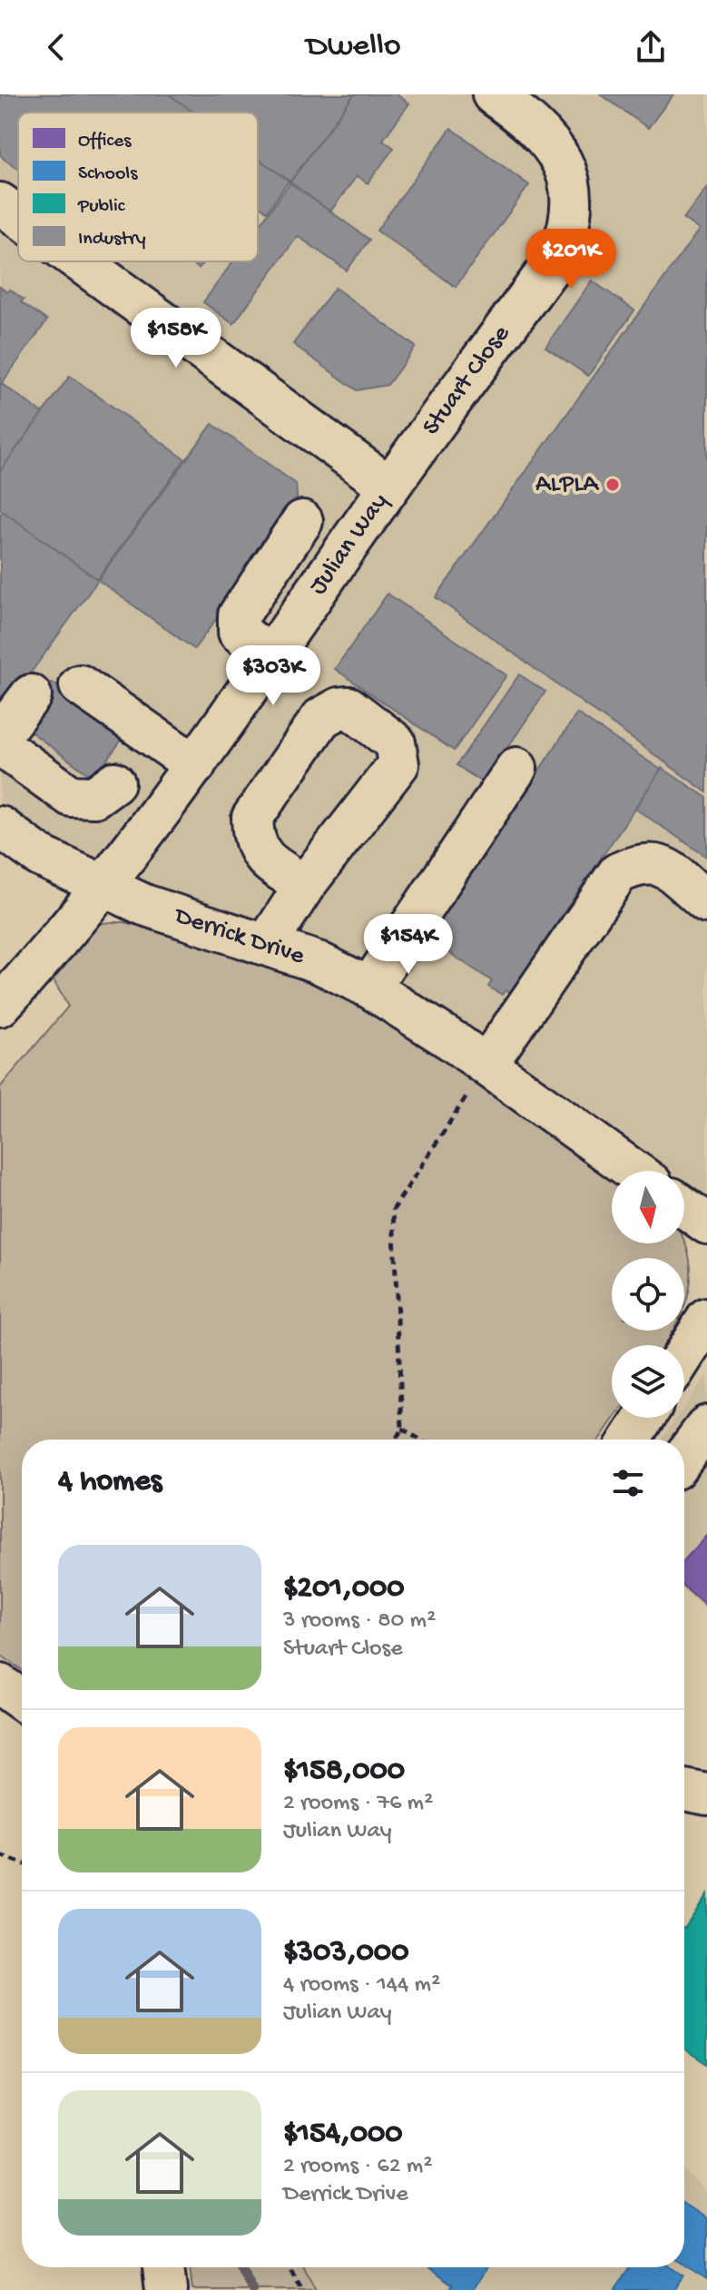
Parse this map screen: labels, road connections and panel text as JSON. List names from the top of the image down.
{
  "streets": {
    "street": ["Stuart Close", "Julian Way", "Derrick Drive"]
  },
  "crossings": [
    ["Stuart Close", "Julian Way"],
    ["Julian Way", "Derrick Drive"]
  ],
  "places": ["ALPLA"],
  "legend": [
    "Offices",
    "Schools",
    "Public",
    "Industry"
  ],
  "north": "bottom",
  "page": {
    "header": "Dwello",
    "price": [
      "$201K",
      "$158K",
      "$303K",
      "$154K"
    ],
    "heading": "4 homes",
    "list": [
      {
        "name": "$201,000",
        "note": "3 rooms · 80 m² · Stuart Close"
      },
      {
        "name": "$158,000",
        "note": "2 rooms · 76 m² · Julian Way"
      },
      {
        "name": "$303,000",
        "note": "4 rooms · 144 m² · Julian Way"
      },
      {
        "name": "$154,000",
        "note": "2 rooms · 62 m² · Derrick Drive"
      }
    ]
  }
}
